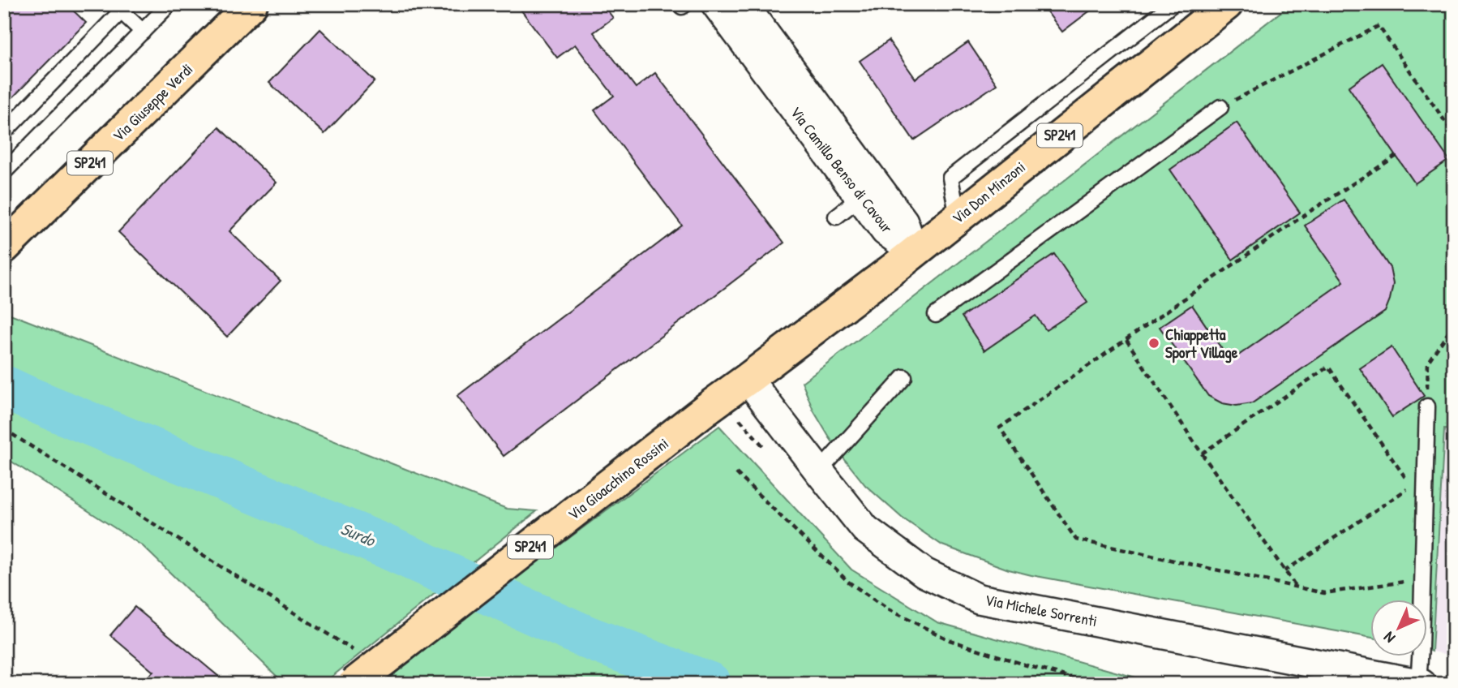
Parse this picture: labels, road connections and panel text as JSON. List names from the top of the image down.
{
  "streets": {
    "main road": [
      "Via Giuseppe Verdi",
      "SP241",
      "Via Don Minzoni",
      "Via Gioacchino Rossini"
    ],
    "street": ["Via Camillo Benso di Cavour", "Via Michele Sorrenti"]
  },
  "crossings": [
    ["Via Camillo Benso di Cavour", "Via Don Minzoni"],
    ["Via Don Minzoni", "Via Gioacchino Rossini"],
    ["Via Don Minzoni", "Via Michele Sorrenti"],
    ["Via Gioacchino Rossini", "Via Michele Sorrenti"]
  ],
  "water": ["Surdo"],
  "places": ["Chiappetta Sport Village"],
  "north": "bottom left"
}
